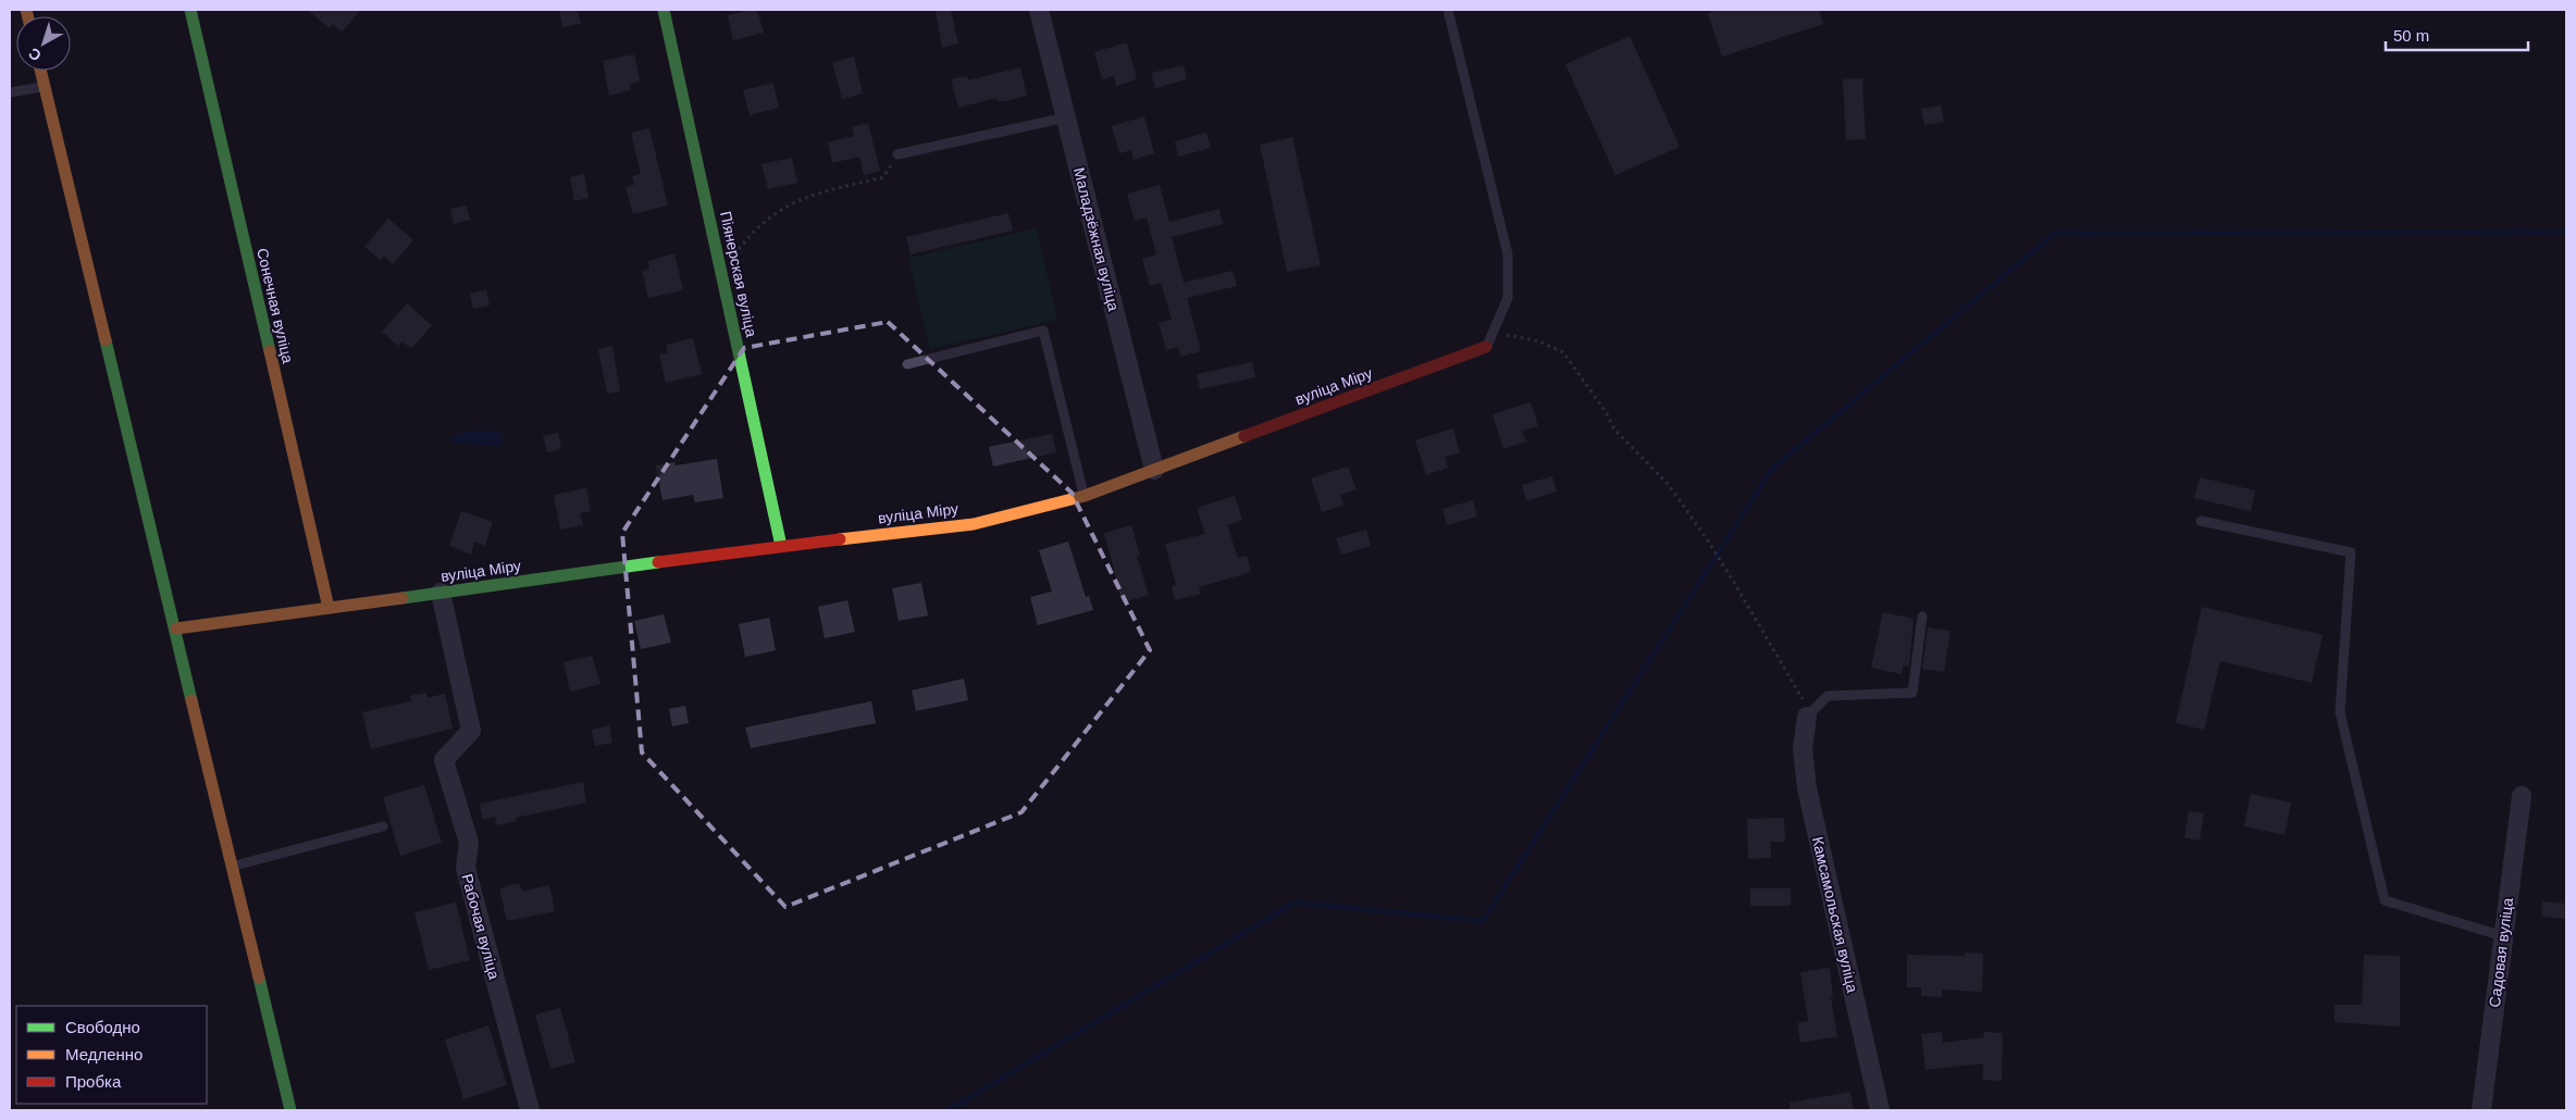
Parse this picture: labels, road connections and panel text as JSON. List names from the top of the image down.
{
  "streets": {
    "street": [
      "Маладзёжная вуліца",
      "Піянерская вуліца",
      "Сонечная вуліца",
      "вуліца Міру",
      "Камсамольская вуліца",
      "Рабочая вуліца",
      "Садовая вуліца"
    ]
  },
  "crossings": [
    ["Маладзёжная вуліца", "вуліца Міру"],
    ["Піянерская вуліца", "вуліца Міру"],
    ["Сонечная вуліца", "вуліца Міру"],
    ["вуліца Міру", "Рабочая вуліца"]
  ],
  "legend": ["Свободно", "Медленно", "Пробка"],
  "scale_bar": "50 m",
  "north": "bottom left"
}
